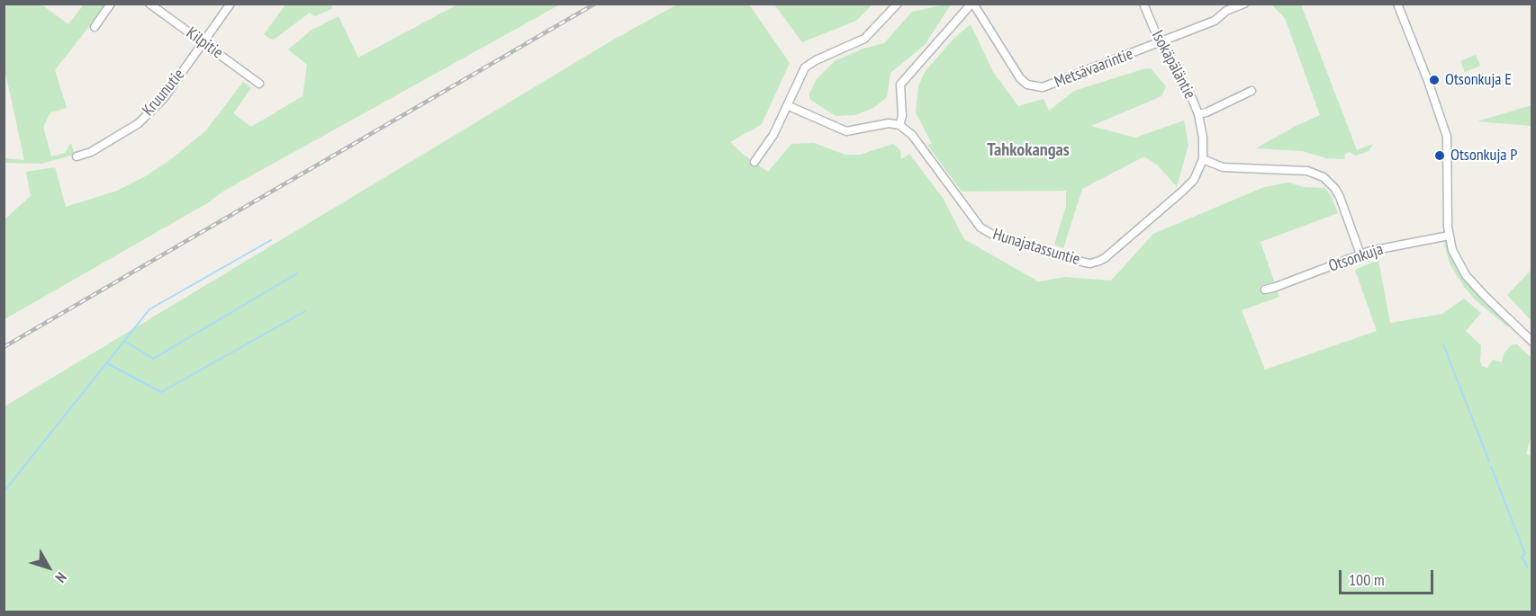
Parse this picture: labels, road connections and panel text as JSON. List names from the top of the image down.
{
  "streets": {
    "street": [
      "Kilpitie",
      "Isokäpäläntie",
      "Metsävaarintie",
      "Kruunutie",
      "Hunajatassuntie",
      "Otsonkuja"
    ]
  },
  "crossings": [
    ["Kilpitie", "Kruunutie"],
    ["Isokäpäläntie", "Metsävaarintie"],
    ["Isokäpäläntie", "Hunajatassuntie"]
  ],
  "districts": ["Tahkokangas"],
  "places": ["Otsonkuja E", "Otsonkuja P"],
  "scale_bar": "100 m",
  "north": "bottom right"
}
